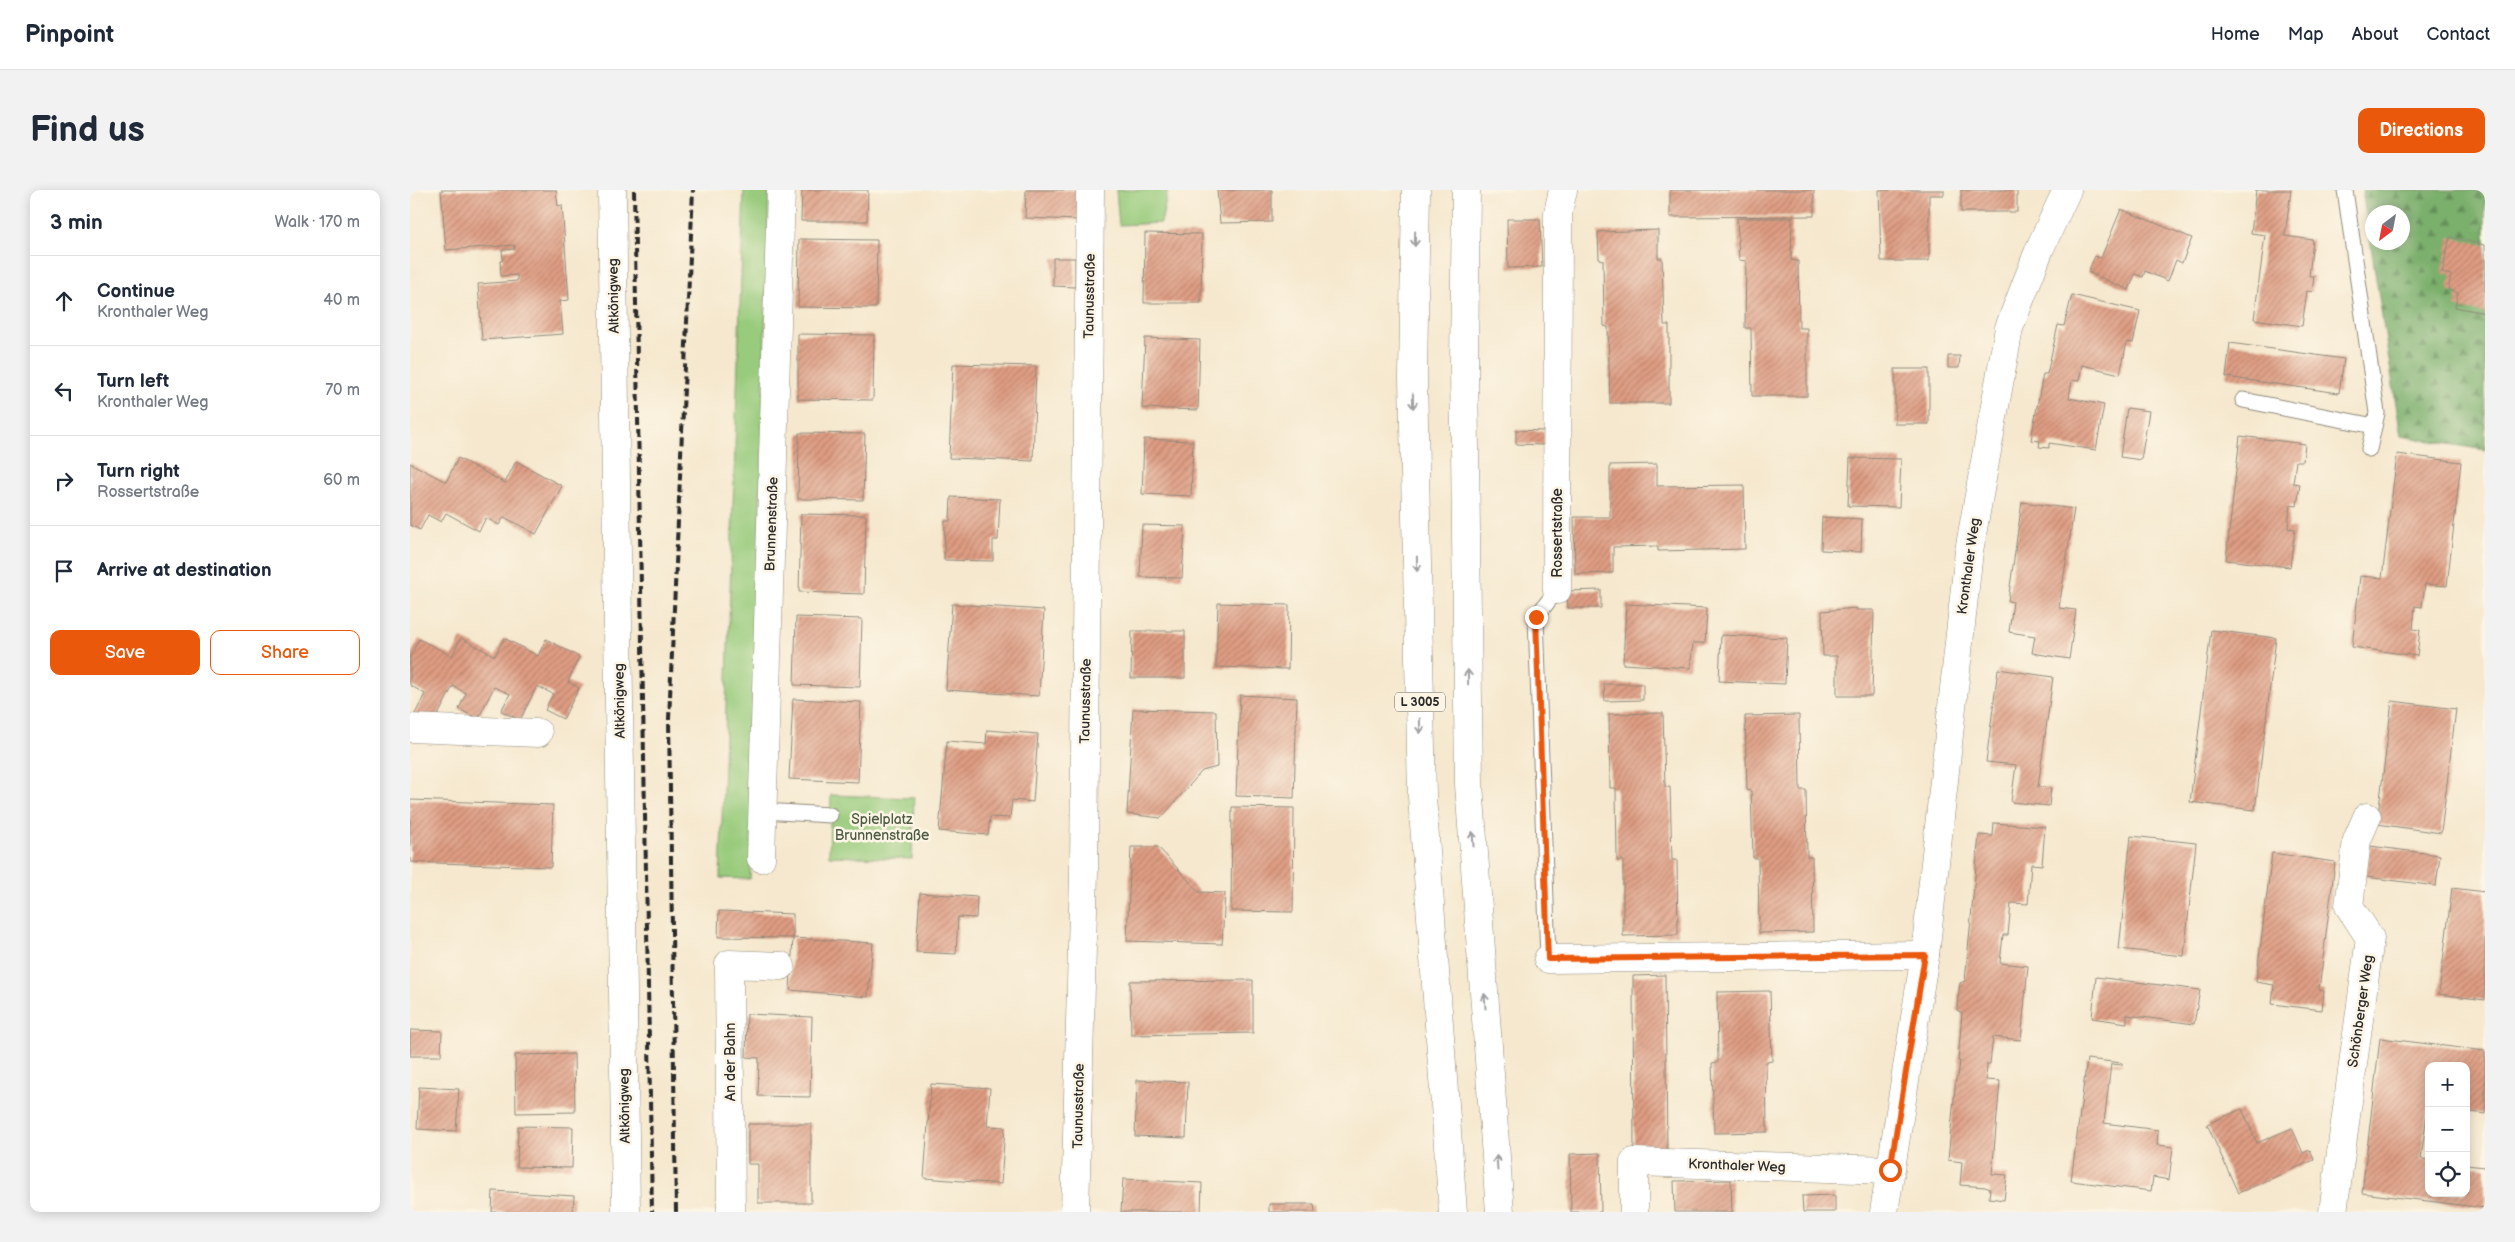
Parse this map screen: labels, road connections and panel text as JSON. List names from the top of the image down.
{
  "streets": {
    "main road": [
      "Altkönigweg",
      "Taunusstraße",
      "Brunnenstraße",
      "Rossertstraße",
      "Kronthaler Weg",
      "L 3005",
      "Schönberger Weg",
      "An der Bahn"
    ]
  },
  "parks": ["Spielplatz Brunnenstraße"],
  "north": "bottom left",
  "page": {
    "header": "Pinpoint",
    "nav": [
      "Home",
      "Map",
      "About",
      "Contact"
    ],
    "buttons": [
      "Directions",
      ["Save", "Share"]
    ],
    "title": "Find us",
    "heading": ["3 min", "Walk · 170 m"],
    "list": [
      ["Continue", "Kronthaler Weg", "40 m"],
      ["Turn left", "Kronthaler Weg", "70 m"],
      ["Turn right", "Rossertstraße", "60 m"],
      "Arrive at destination"
    ],
    "map_buttons": ["+", "−"]
  }
}
